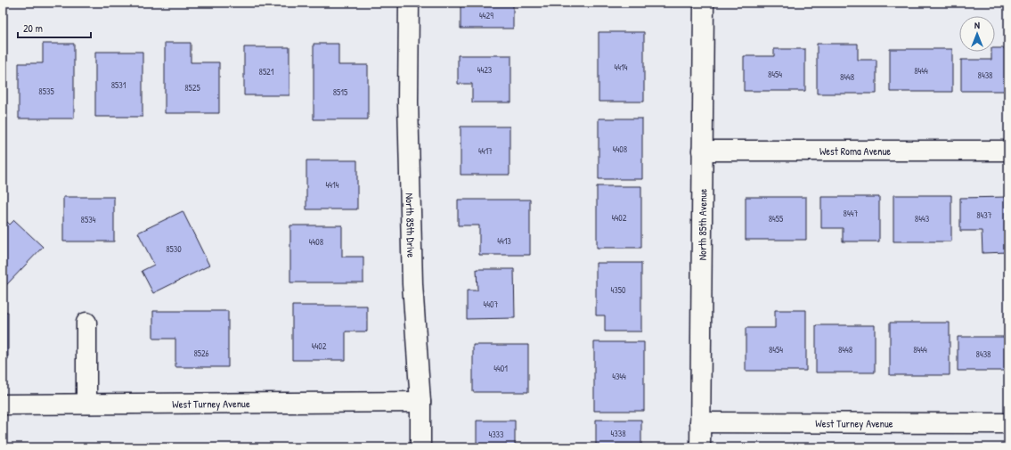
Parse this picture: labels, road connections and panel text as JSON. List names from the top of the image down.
{
  "streets": {
    "street": [
      "West Roma Avenue",
      "North 85th Avenue",
      "North 85th Drive",
      "West Turney Avenue"
    ]
  },
  "crossings": [
    ["West Roma Avenue", "North 85th Avenue"],
    ["North 85th Avenue", "West Turney Avenue"],
    ["North 85th Drive", "West Turney Avenue"]
  ],
  "house_numbers": [
    "4429",
    "4414",
    "4423",
    "8444",
    "8521",
    "8454",
    "8438",
    "8448",
    "8531",
    "8525",
    "8535",
    "8515",
    "4408",
    "4417",
    "4414",
    "8447",
    "8437",
    "4402",
    "8455",
    "8443",
    "8534",
    "4413",
    "4408",
    "8530",
    "4350",
    "4407",
    "4402",
    "8454",
    "8448",
    "8444",
    "8526",
    "8438",
    "4401",
    "4344",
    "4338",
    "4333"
  ],
  "scale_bar": "20 m",
  "north": "top"
}
